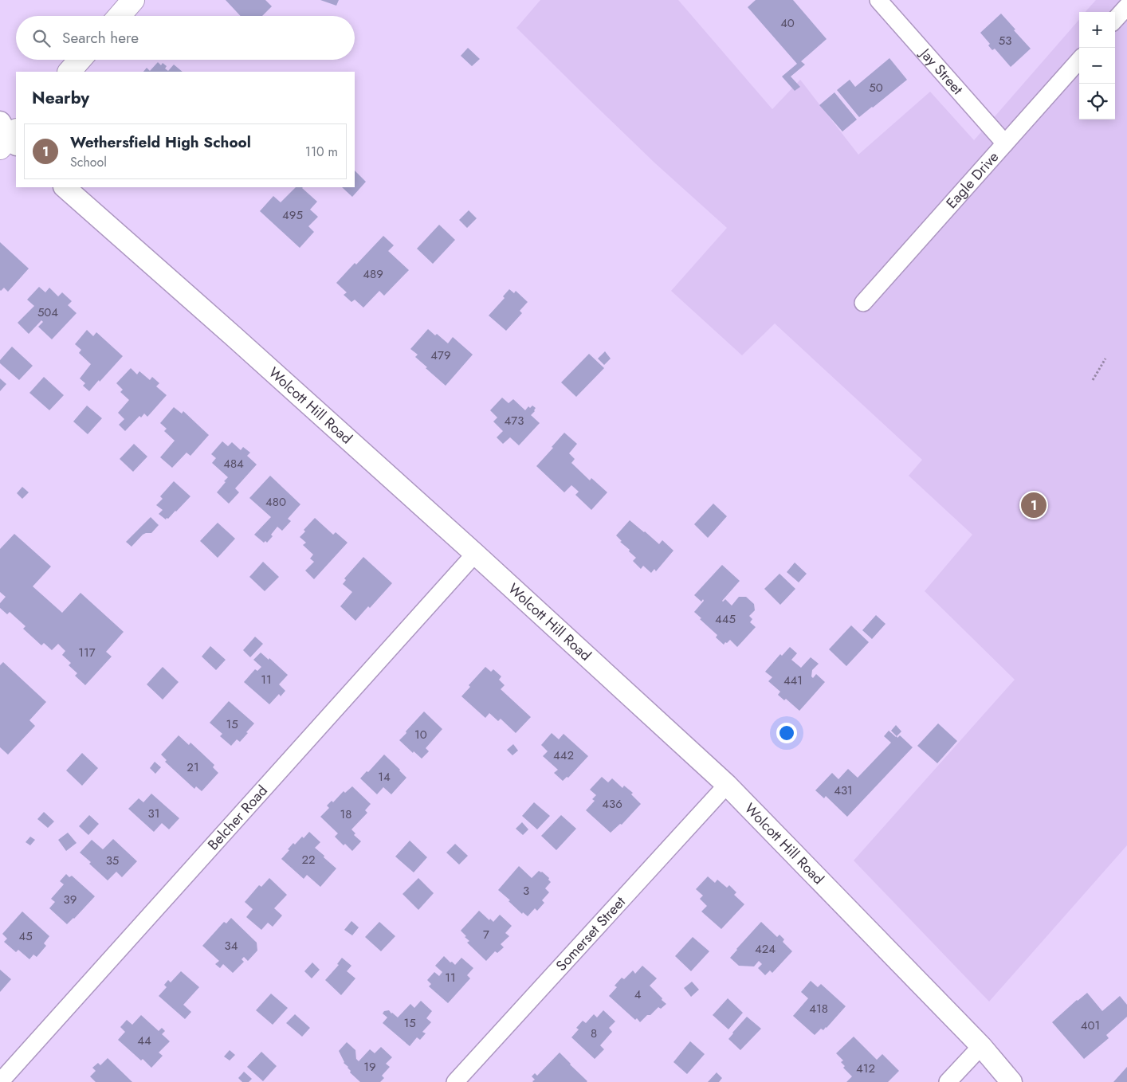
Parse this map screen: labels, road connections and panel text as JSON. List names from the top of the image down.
{
  "streets": {
    "street": [
      "Jay Street",
      "Eagle Drive",
      "Wolcott Hill Road",
      "Belcher Road",
      "Somerset Street"
    ]
  },
  "crossings": [
    ["Jay Street", "Eagle Drive"],
    ["Wolcott Hill Road", "Belcher Road"],
    ["Wolcott Hill Road", "Somerset Street"]
  ],
  "house_numbers": [
    "40",
    "53",
    "50",
    "495",
    "489",
    "504",
    "479",
    "473",
    "484",
    "480",
    "445",
    "117",
    "11",
    "441",
    "15",
    "10",
    "442",
    "21",
    "14",
    "431",
    "436",
    "31",
    "18",
    "22",
    "35",
    "3",
    "39",
    "7",
    "45",
    "34",
    "424",
    "11",
    "4",
    "418",
    "15",
    "401",
    "8",
    "44",
    "19",
    "412"
  ],
  "page": {
    "map_buttons": ["+", "−"],
    "search": "Search here",
    "heading": "Nearby",
    "list": [
      {
        "mark": "1",
        "name": "Wethersfield High School",
        "note": "School",
        "value": "110 m"
      }
    ],
    "pins": "1"
  }
}
